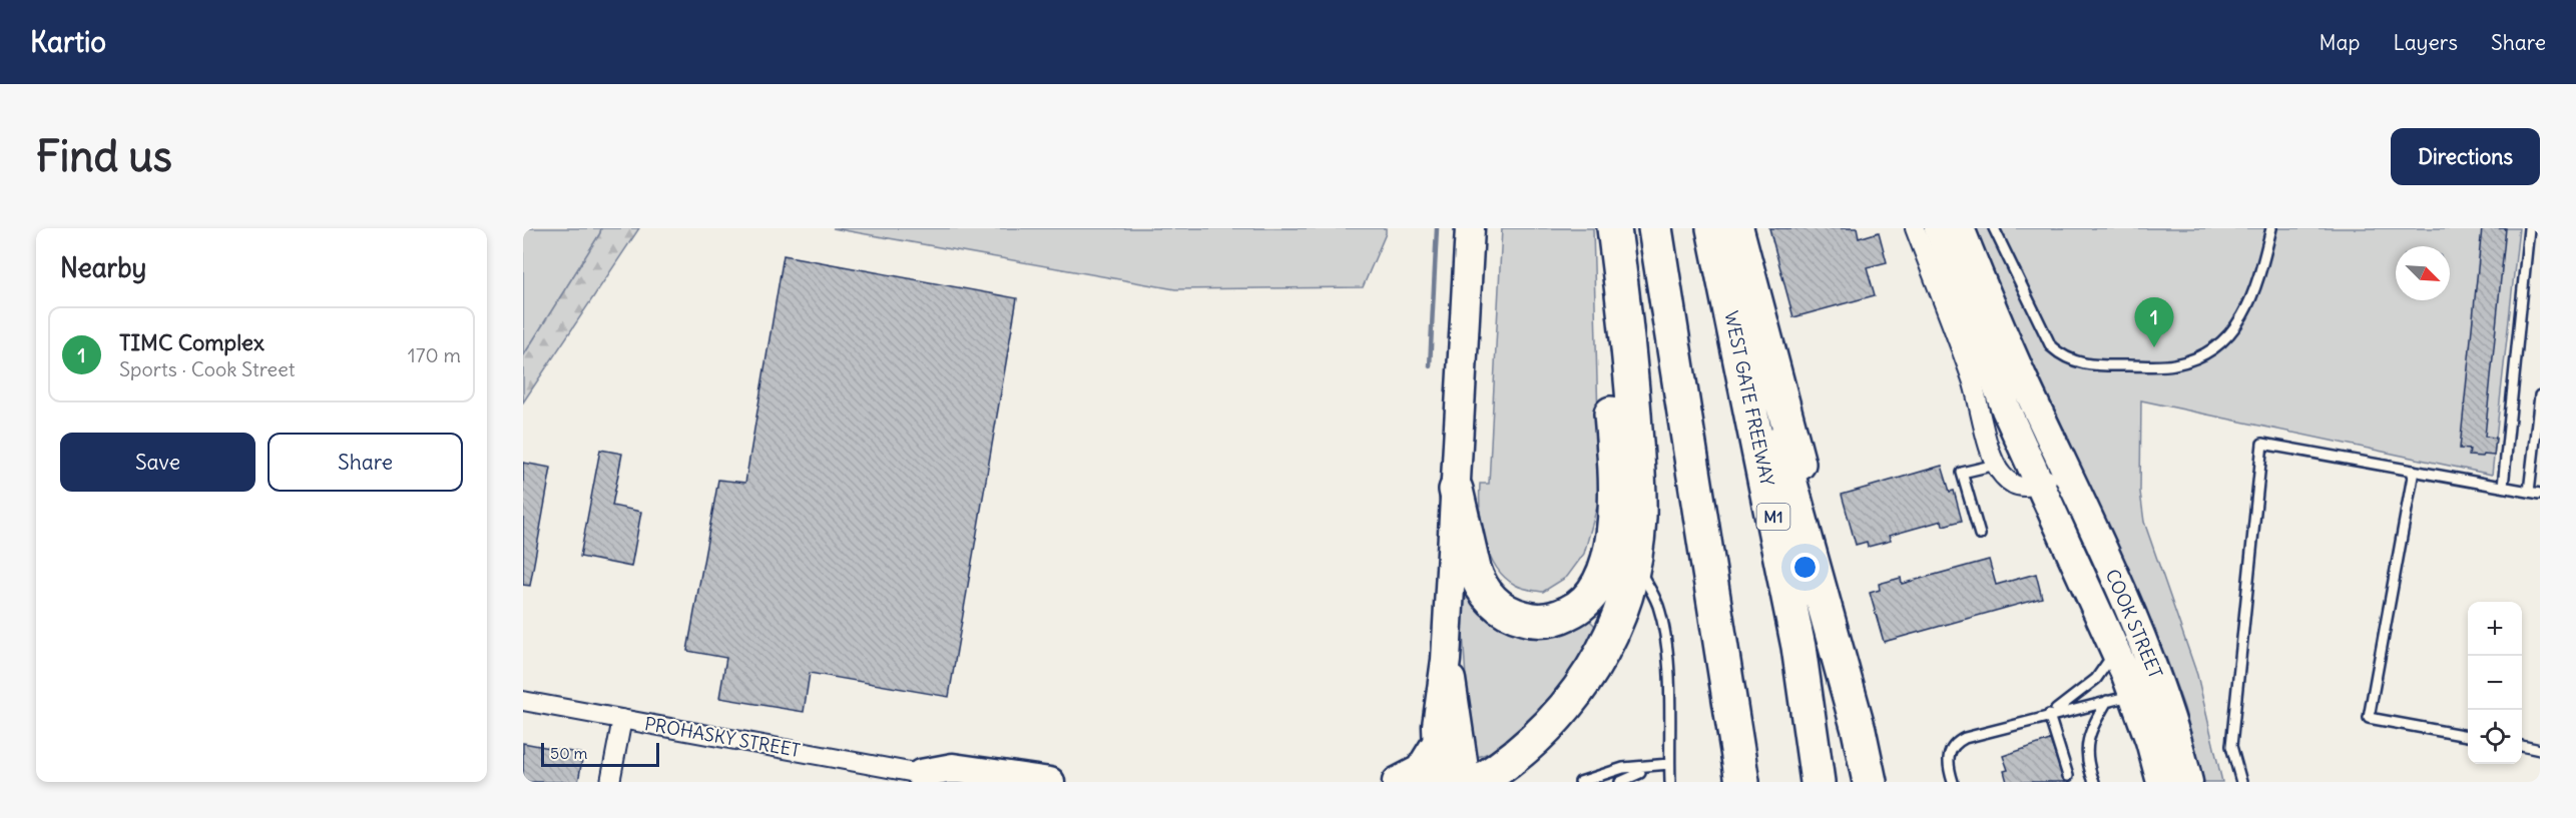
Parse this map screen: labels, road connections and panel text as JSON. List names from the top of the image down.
{
  "streets": {
    "highway": ["WEST GATE FREEWAY", "M1"],
    "main road": ["COOK STREET", "PROHASKY STREET"]
  },
  "scale_bar": "50 m",
  "north": "bottom right",
  "page": {
    "header": "Kartio",
    "nav": ["Map", "Layers", "Share"],
    "buttons": [
      "Directions",
      ["Save", "Share"]
    ],
    "title": "Find us",
    "heading": "Nearby",
    "pins": "1",
    "list": [
      {
        "mark": "1",
        "name": "TIMC Complex",
        "note": "Sports · Cook Street",
        "value": "170 m"
      }
    ],
    "map_buttons": ["+", "−"],
    "scale": "50 m"
  }
}
